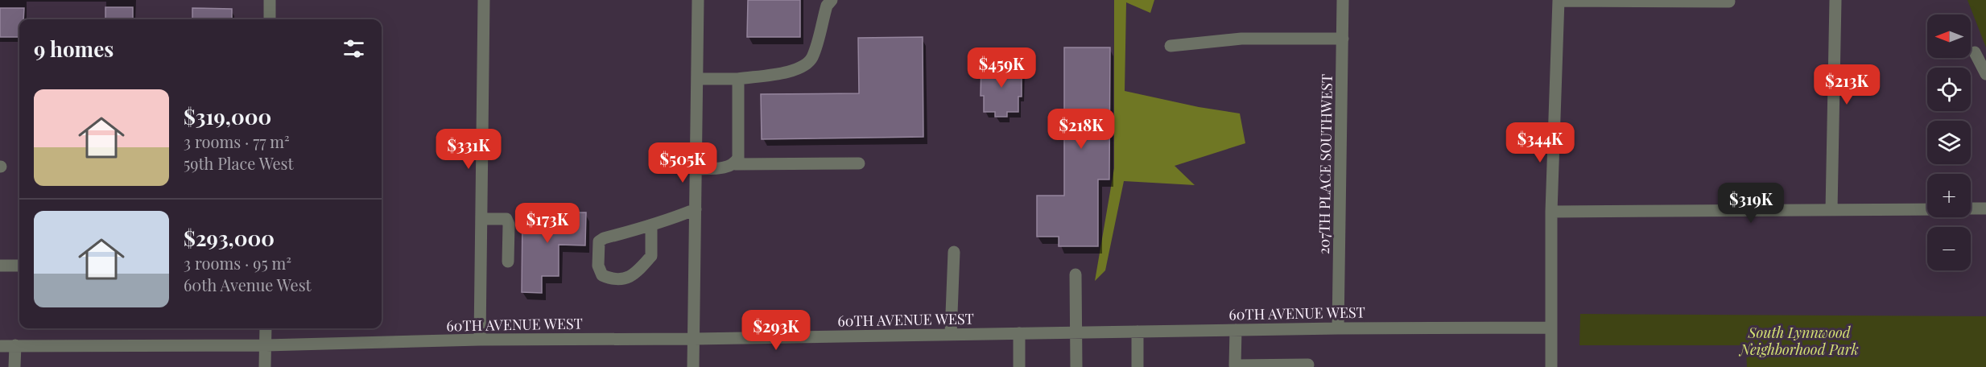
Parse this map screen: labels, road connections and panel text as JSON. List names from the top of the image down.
{
  "streets": {
    "street": ["207TH PLACE SOUTHWEST", "60TH AVENUE WEST"]
  },
  "crossings": [
    ["207TH PLACE SOUTHWEST", "60TH AVENUE WEST"]
  ],
  "parks": ["South Lynnwood Neighborhood Park"],
  "north": "left",
  "page": {
    "map_buttons": ["+", "−"],
    "heading": "9 homes",
    "price": [
      "$459K",
      "$213K",
      "$218K",
      "$344K",
      "$331K",
      "$505K",
      "$319K",
      "$173K",
      "$293K"
    ],
    "list": [
      {
        "name": "$319,000",
        "note": "3 rooms · 77 m² · 59th Place West"
      },
      {
        "name": "$293,000",
        "note": "3 rooms · 95 m² · 60th Avenue West"
      }
    ]
  }
}
